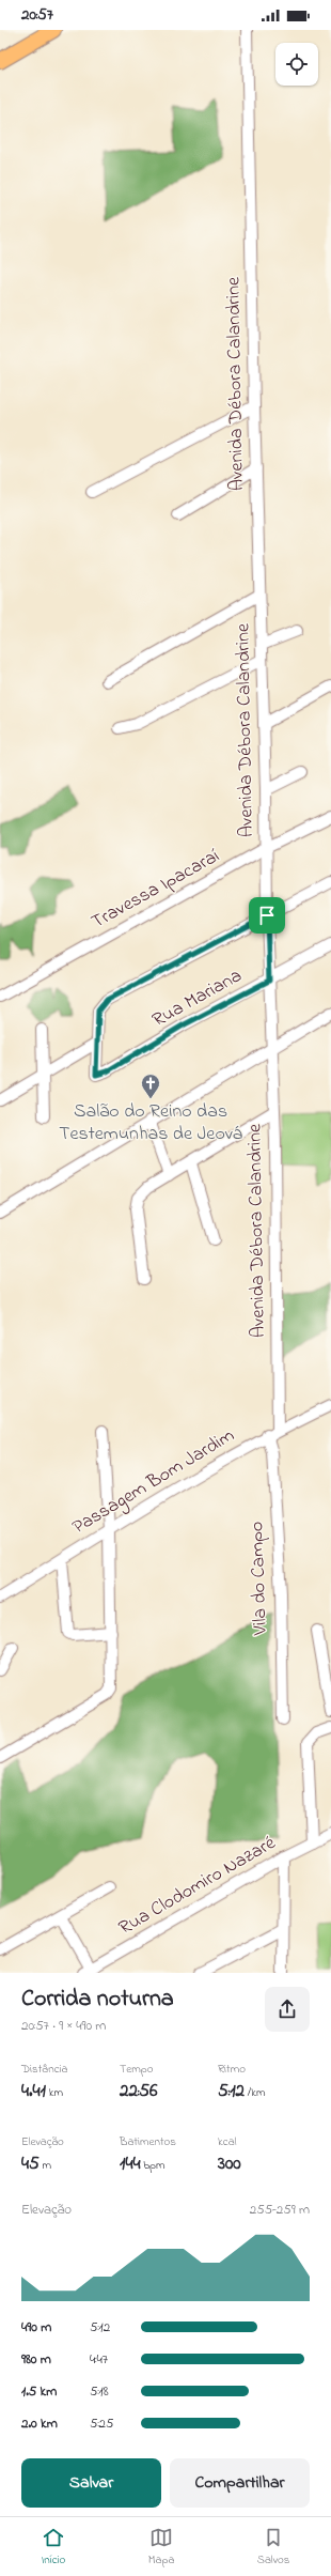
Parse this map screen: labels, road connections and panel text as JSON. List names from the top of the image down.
{
  "streets": {
    "street": [
      "Avenida Débora Calandrine",
      "Travessa Ipacaraí",
      "Rua Mariana",
      "Passagem Bom Jardim",
      "Vila do Campo",
      "Rua Clodomiro Nazaré"
    ]
  },
  "crossings": [
    ["Avenida Débora Calandrine", "Travessa Ipacaraí"],
    ["Avenida Débora Calandrine", "Rua Mariana"],
    ["Avenida Débora Calandrine", "Passagem Bom Jardim"],
    ["Passagem Bom Jardim", "Vila do Campo"]
  ],
  "places": {
    "church": ["Salão do Reino das Testemunhas de Jeová"]
  },
  "page": {
    "status": "20:57",
    "heading": ["Corrida noturna", "20:57 · 9 × 490 m"],
    "stats": [
      ["Distância", "4.41 km"],
      ["Tempo", "22:56"],
      ["Ritmo", "5:12 /km"],
      ["Elevação", "45 m"],
      ["Batimentos", "144 bpm"],
      ["kcal", "300"]
    ],
    "chart": ["Elevação", "255–259 m"],
    "list": [
      {
        "name": "490 m",
        "note": "5:12"
      },
      {
        "name": "980 m",
        "note": "4:47"
      },
      {
        "name": "1.5 km",
        "note": "5:18"
      },
      {
        "name": "2.0 km",
        "note": "5:25"
      }
    ],
    "buttons": ["Salvar", "Compartilhar"],
    "tabs": ["Início", "Mapa", "Salvos"]
  }
}
